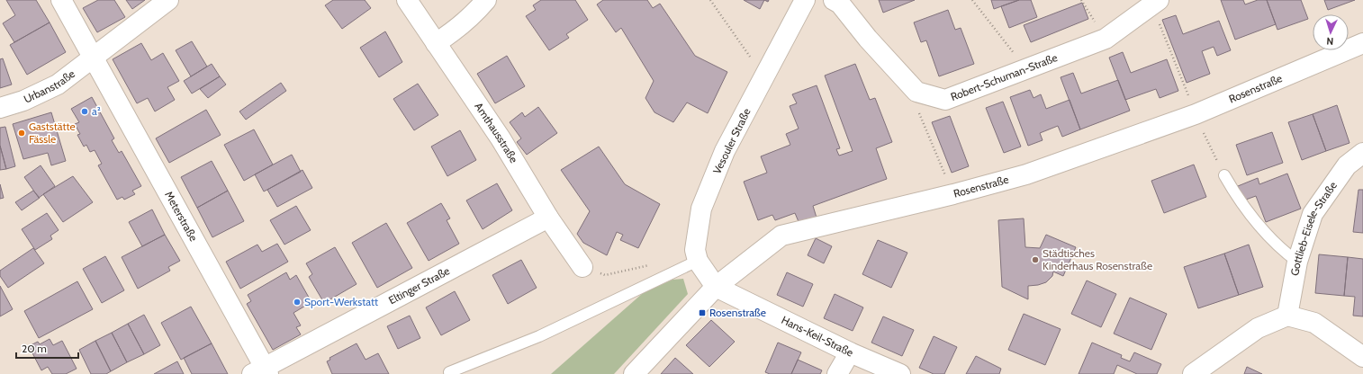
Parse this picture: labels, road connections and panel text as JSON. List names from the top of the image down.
{
  "streets": {
    "street": [
      "Robert-Schuman-Straße",
      "Urbanstraße",
      "Rosenstraße",
      "Amthausstraße",
      "Vesouler Straße",
      "Meterstraße",
      "Gottlieb-Eisele-Straße",
      "Eltinger Straße",
      "Hans-Keil-Straße"
    ]
  },
  "crossings": [
    ["Urbanstraße", "Meterstraße"],
    ["Rosenstraße", "Vesouler Straße"],
    ["Rosenstraße", "Hans-Keil-Straße"],
    ["Amthausstraße", "Eltinger Straße"],
    ["Vesouler Straße", "Hans-Keil-Straße"],
    ["Meterstraße", "Eltinger Straße"]
  ],
  "places": {
    "other": [
      "a²",
      "Gaststätte Fässle",
      "Städtisches Kinderhaus Rosenstraße",
      "Sport-Werkstatt"
    ],
    "transit": ["Rosenstraße"]
  },
  "scale_bar": "20 m",
  "north": "bottom"
}
